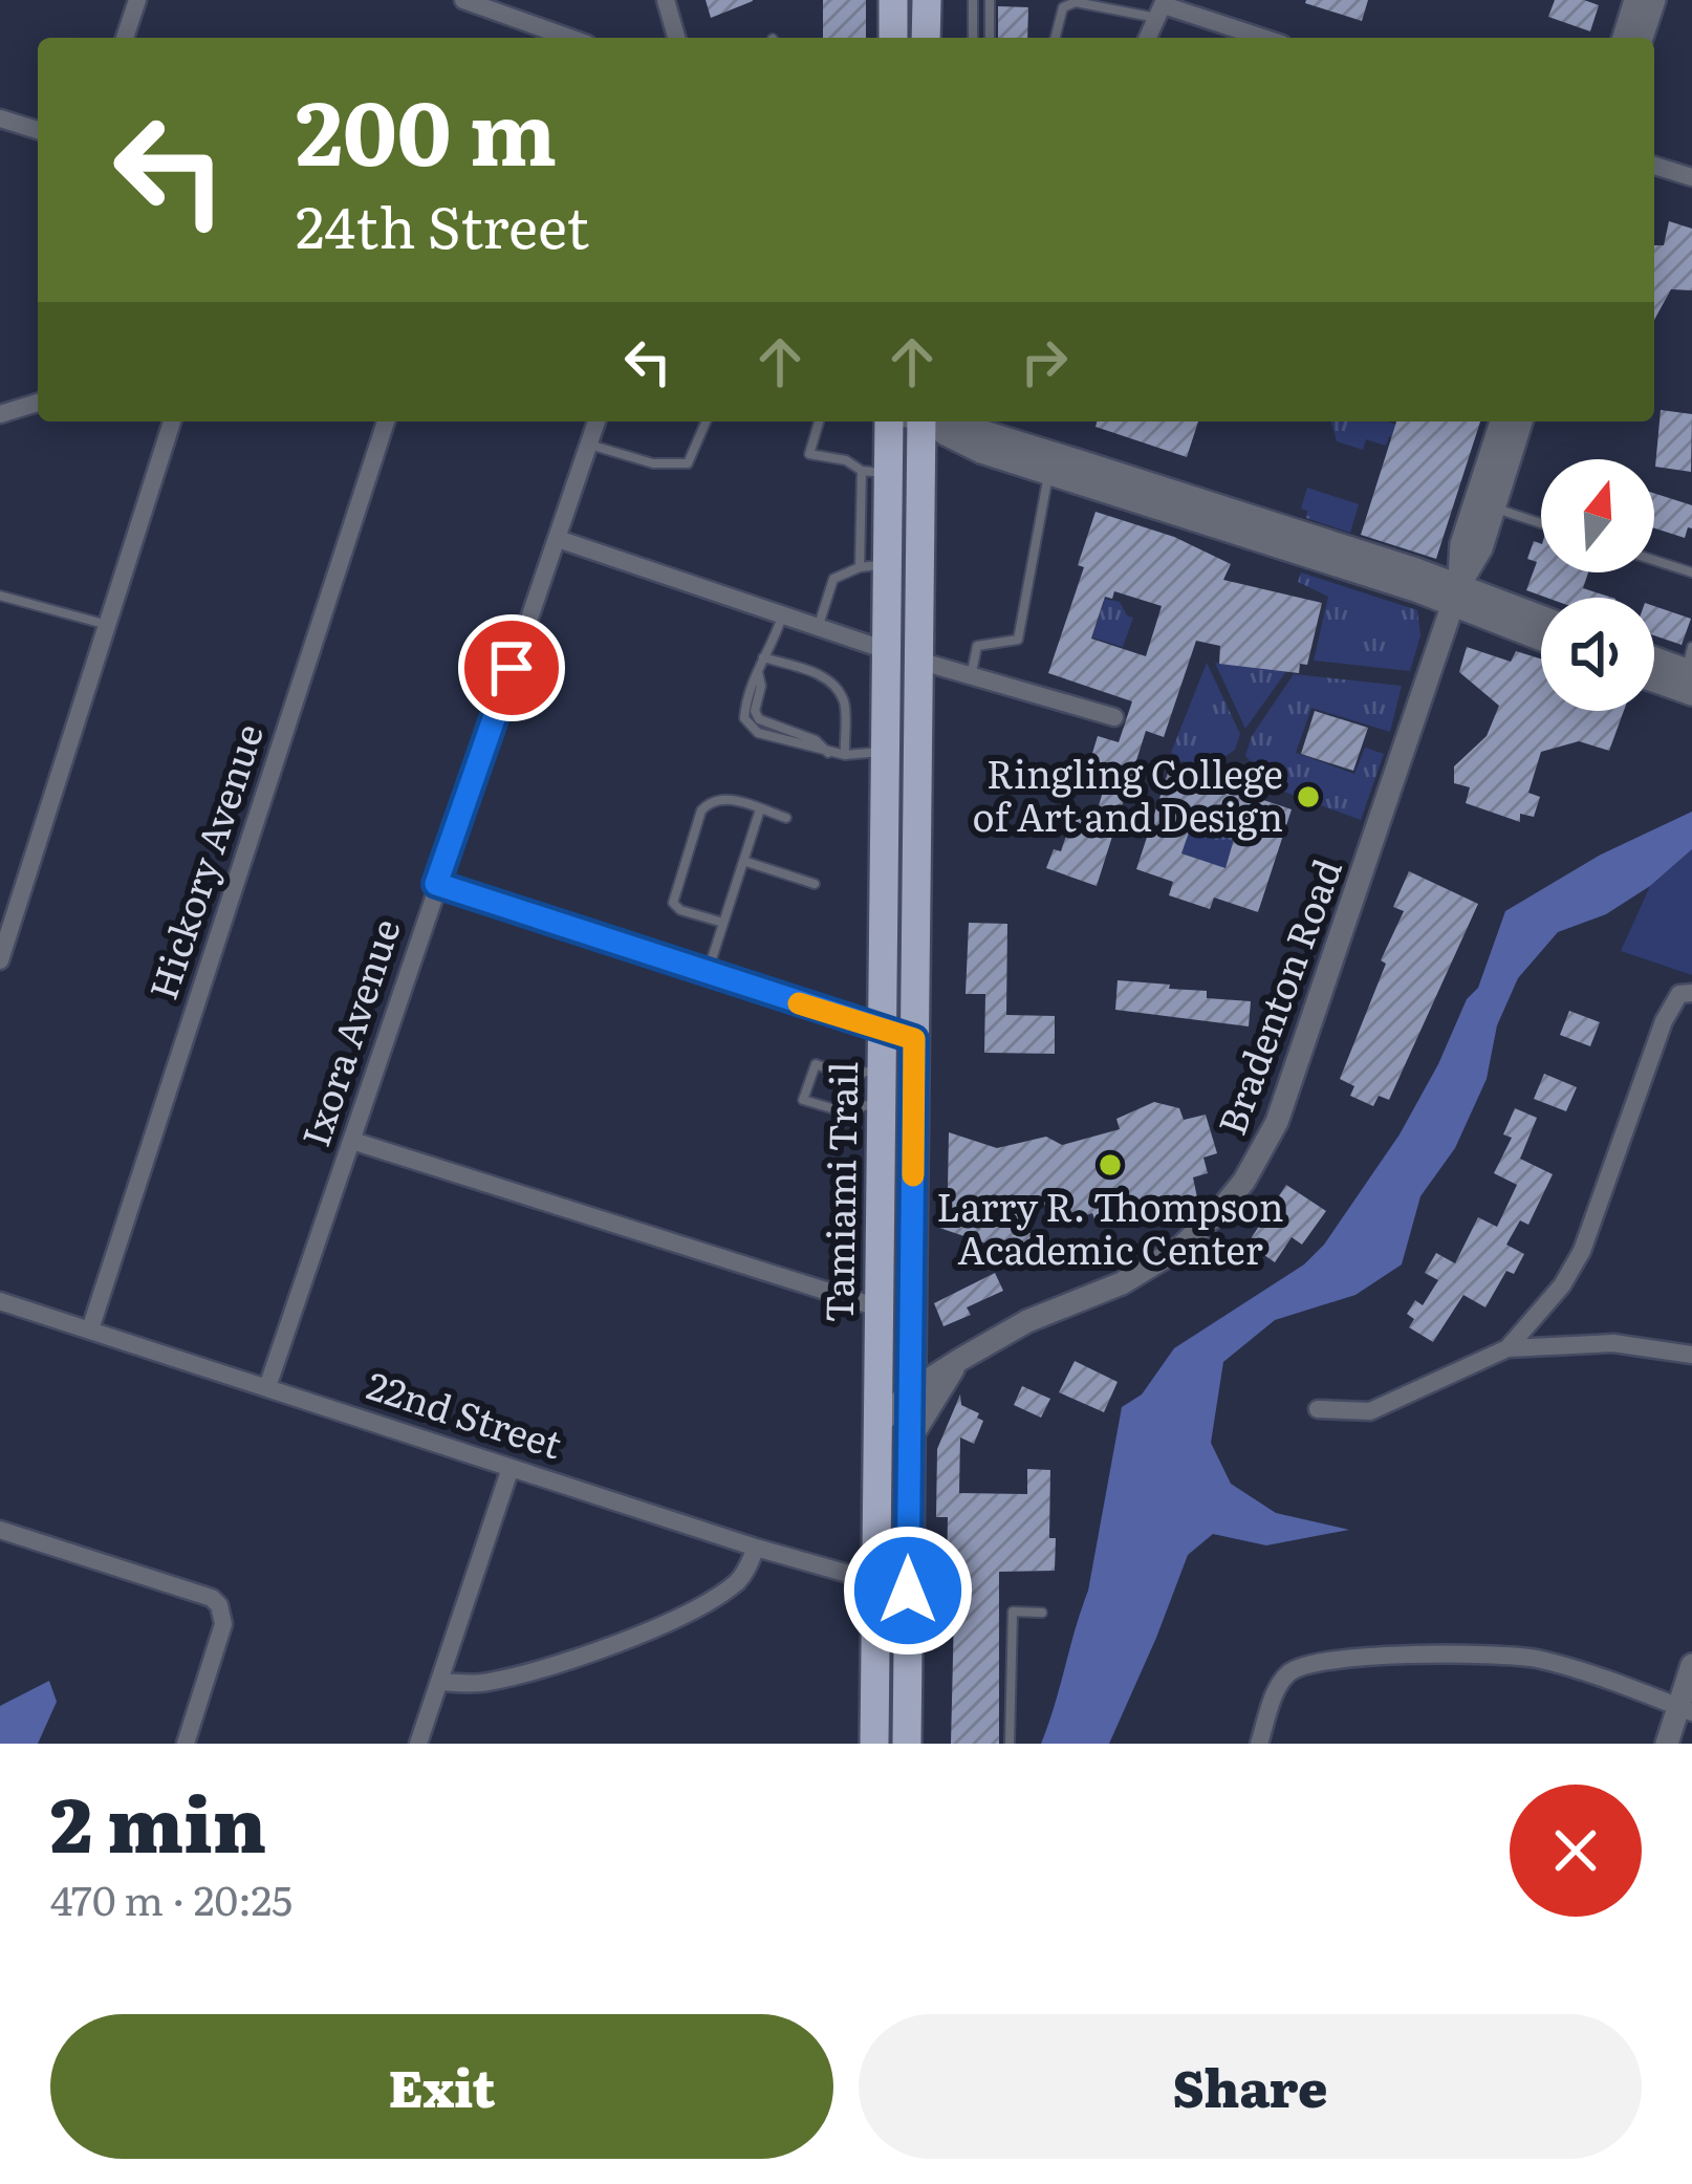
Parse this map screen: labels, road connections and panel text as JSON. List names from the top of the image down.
{
  "streets": {
    "main road": ["Tamiami Trail"],
    "street": [
      "Hickory Avenue",
      "Bradenton Road",
      "Ixora Avenue",
      "22nd Street"
    ]
  },
  "crossings": [
    ["Hickory Avenue", "22nd Street"],
    ["Bradenton Road", "Tamiami Trail"],
    ["Ixora Avenue", "22nd Street"],
    ["Tamiami Trail", "22nd Street"]
  ],
  "places": ["Ringling College of Art and Design", "Larry R. Thompson Academic Center"],
  "north": "top",
  "page": {
    "turn": ["200 m", "24th Street"],
    "heading": ["2 min", "470 m · 20:25"],
    "buttons": ["Exit", "Share"]
  }
}
